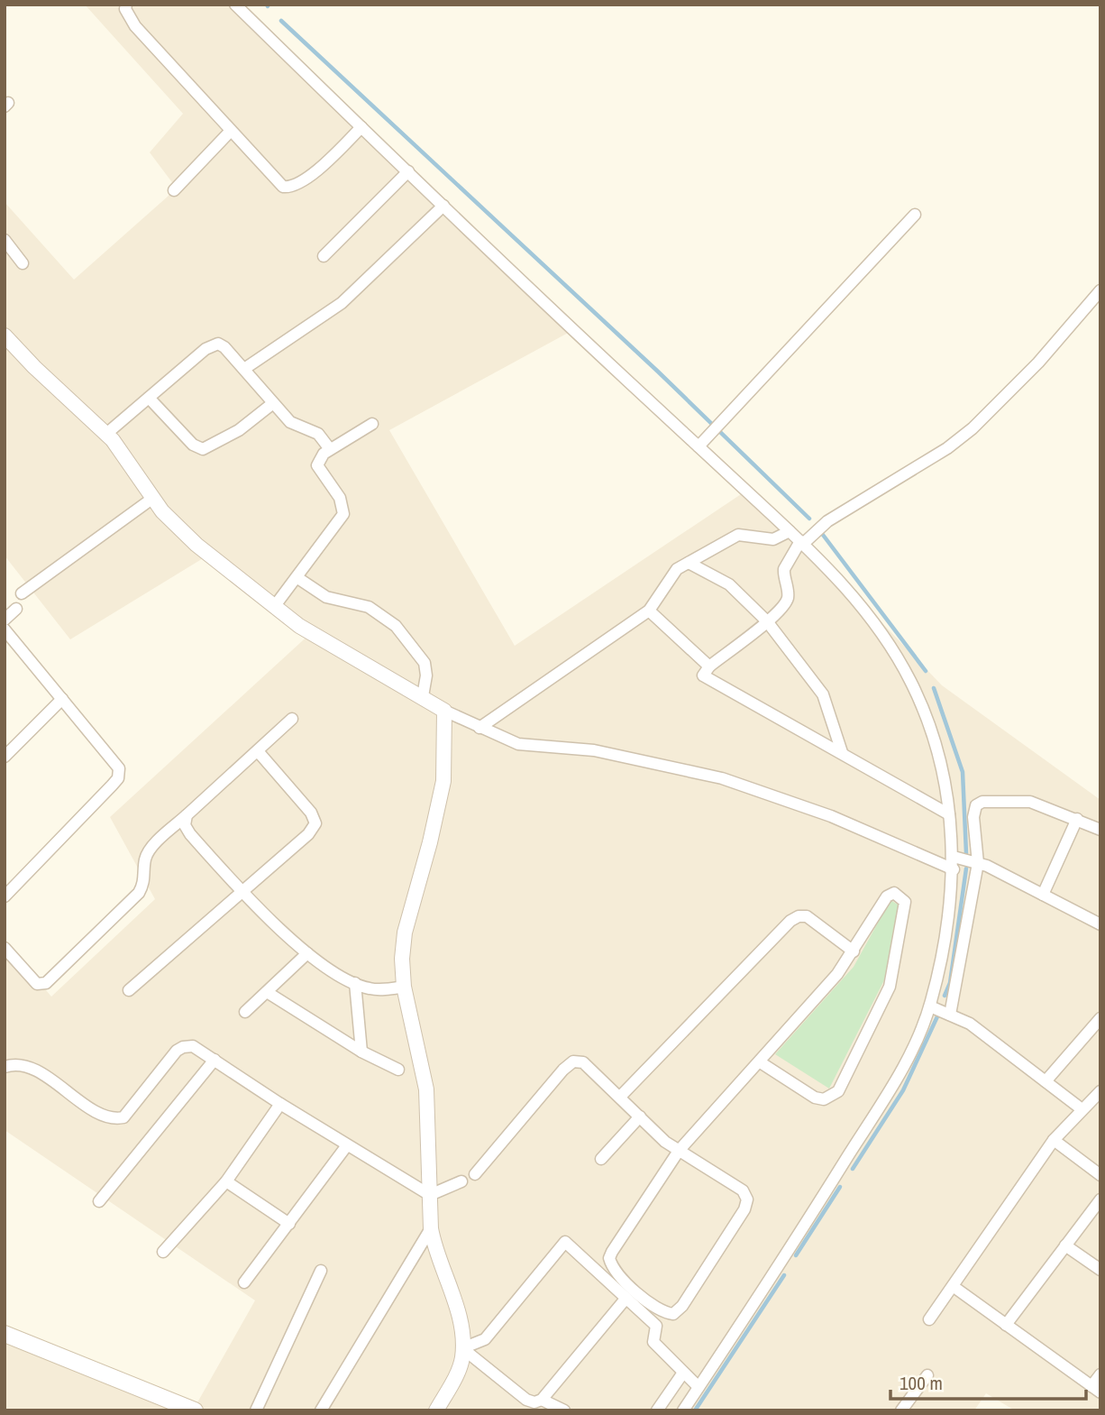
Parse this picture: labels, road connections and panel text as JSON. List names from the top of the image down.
{
  "scale_bar": "100 m"
}
